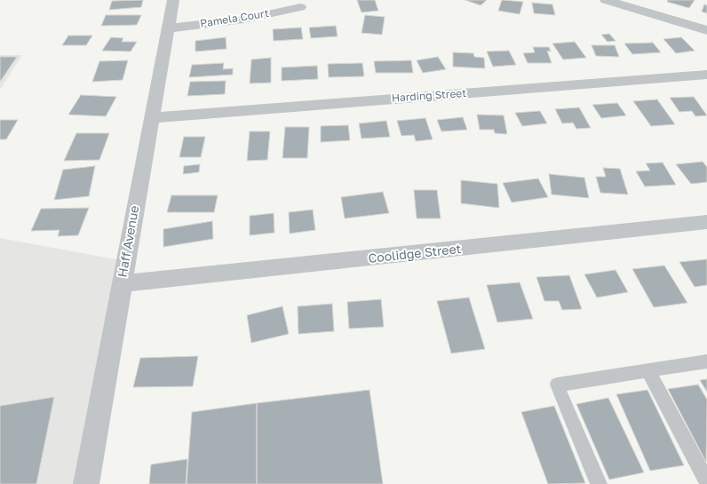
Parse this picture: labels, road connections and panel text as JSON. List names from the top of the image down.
{
  "streets": {
    "street": [
      "Pamela Court",
      "Harding Street",
      "Haff Avenue",
      "Coolidge Street"
    ]
  },
  "crossings": [
    ["Pamela Court", "Haff Avenue"],
    ["Harding Street", "Haff Avenue"],
    ["Haff Avenue", "Coolidge Street"]
  ]
}
